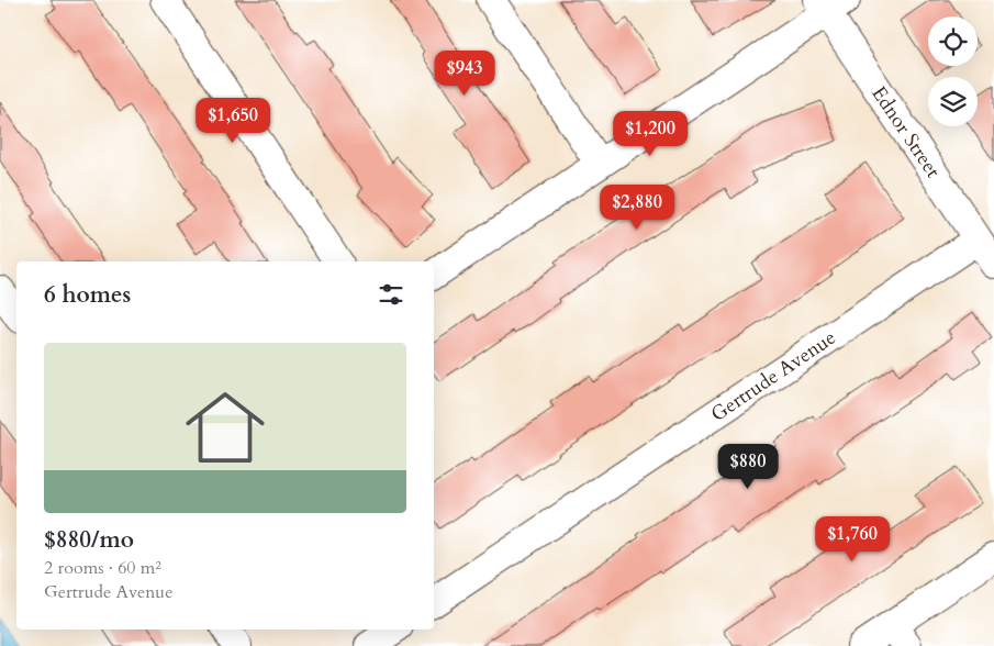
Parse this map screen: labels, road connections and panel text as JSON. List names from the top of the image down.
{
  "streets": {
    "street": ["Ednor Street", "Gertrude Avenue"]
  },
  "crossings": [
    ["Ednor Street", "Gertrude Avenue"]
  ],
  "page": {
    "price": [
      "$943",
      "$1,650",
      "$1,200",
      "$2,880",
      "$880",
      "$1,760"
    ],
    "heading": "6 homes",
    "list": [
      {
        "name": "$880/mo",
        "note": "2 rooms · 60 m² · Gertrude Avenue"
      }
    ]
  }
}
